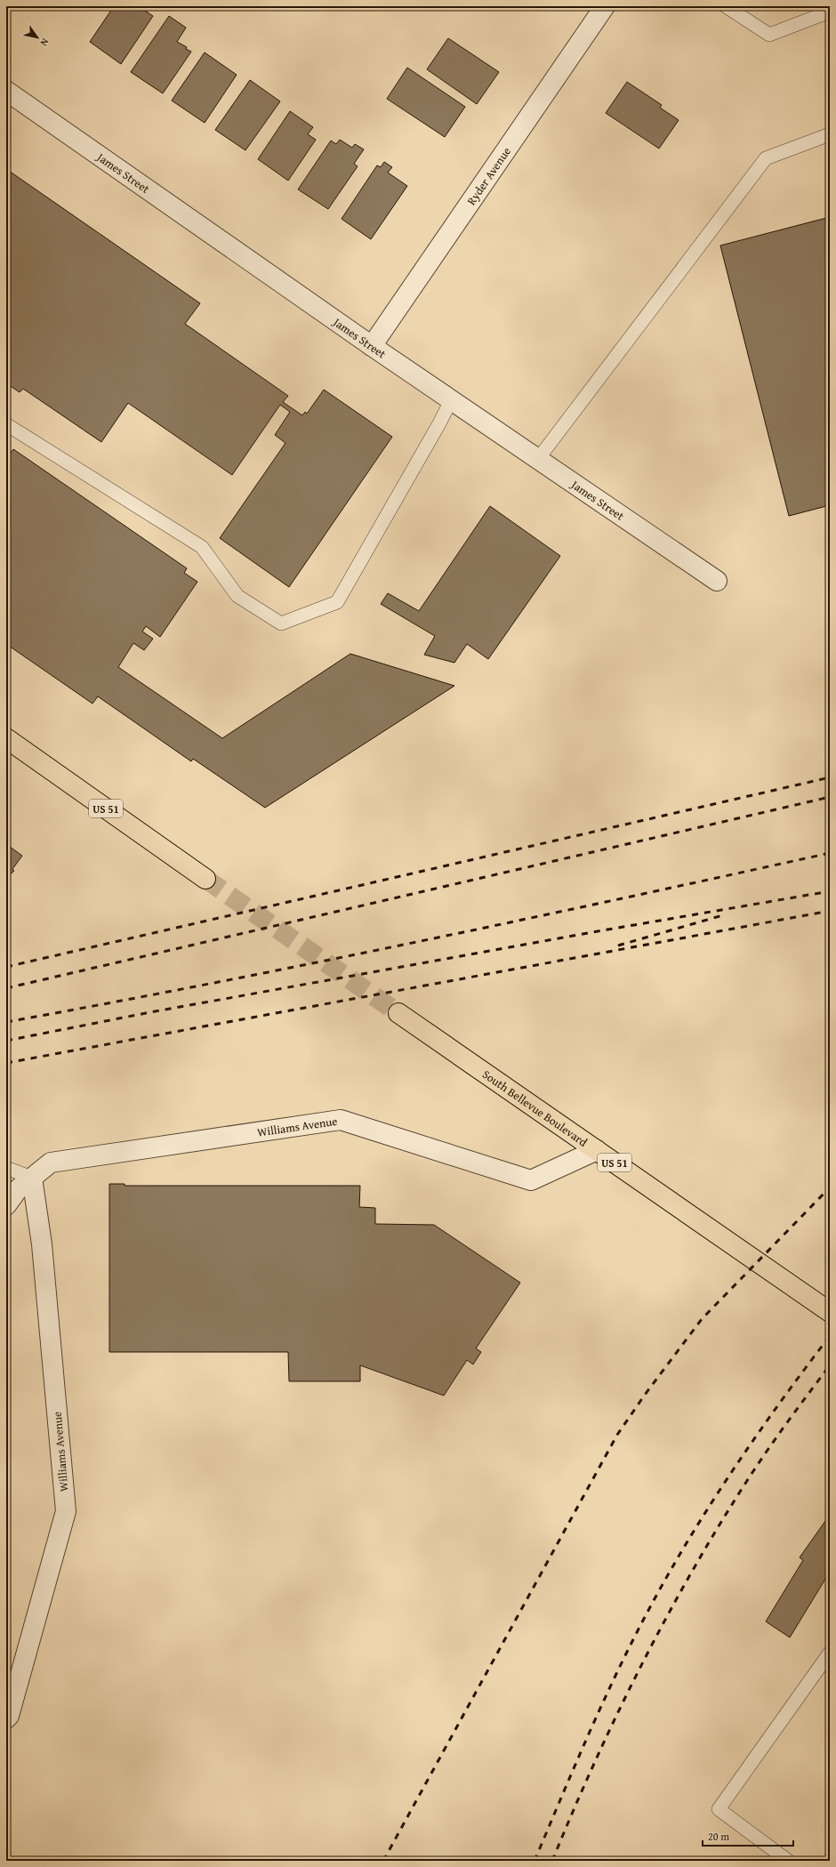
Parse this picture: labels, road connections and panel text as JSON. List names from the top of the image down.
{
  "streets": {
    "main road": ["US 51", "South Bellevue Boulevard"],
    "street": ["James Street", "Ryder Avenue", "Williams Avenue"]
  },
  "crossings": [
    ["James Street", "Ryder Avenue"],
    ["South Bellevue Boulevard", "Williams Avenue"]
  ],
  "scale_bar": "20 m",
  "north": "bottom right"
}
